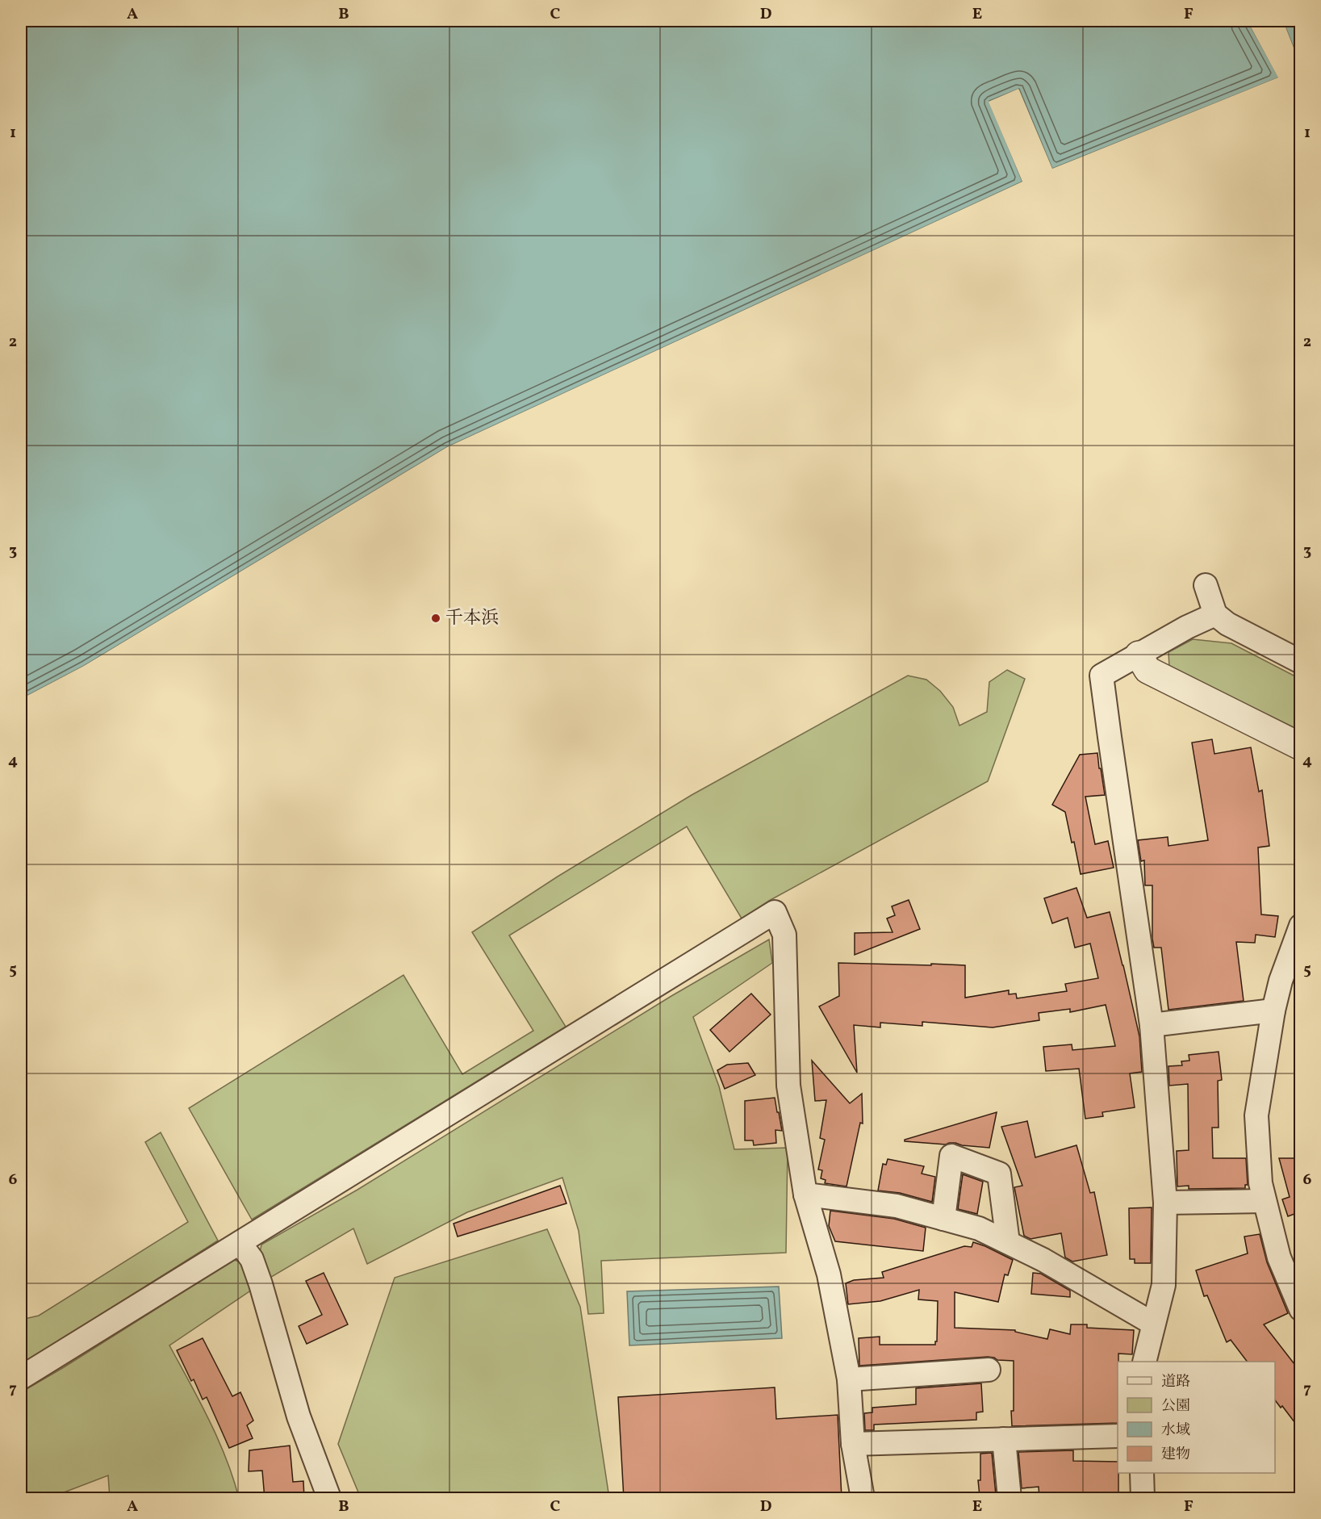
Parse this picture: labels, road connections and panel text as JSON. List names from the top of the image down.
{
  "places": ["千本浜"],
  "legend": [
    "道路",
    "公園",
    "水域",
    "建物"
  ],
  "grid": {
    "columns": [
      "A",
      "B",
      "C",
      "D",
      "E",
      "F"
    ],
    "rows": [
      "1",
      "2",
      "3",
      "4",
      "5",
      "6",
      "7"
    ]
  }
}
